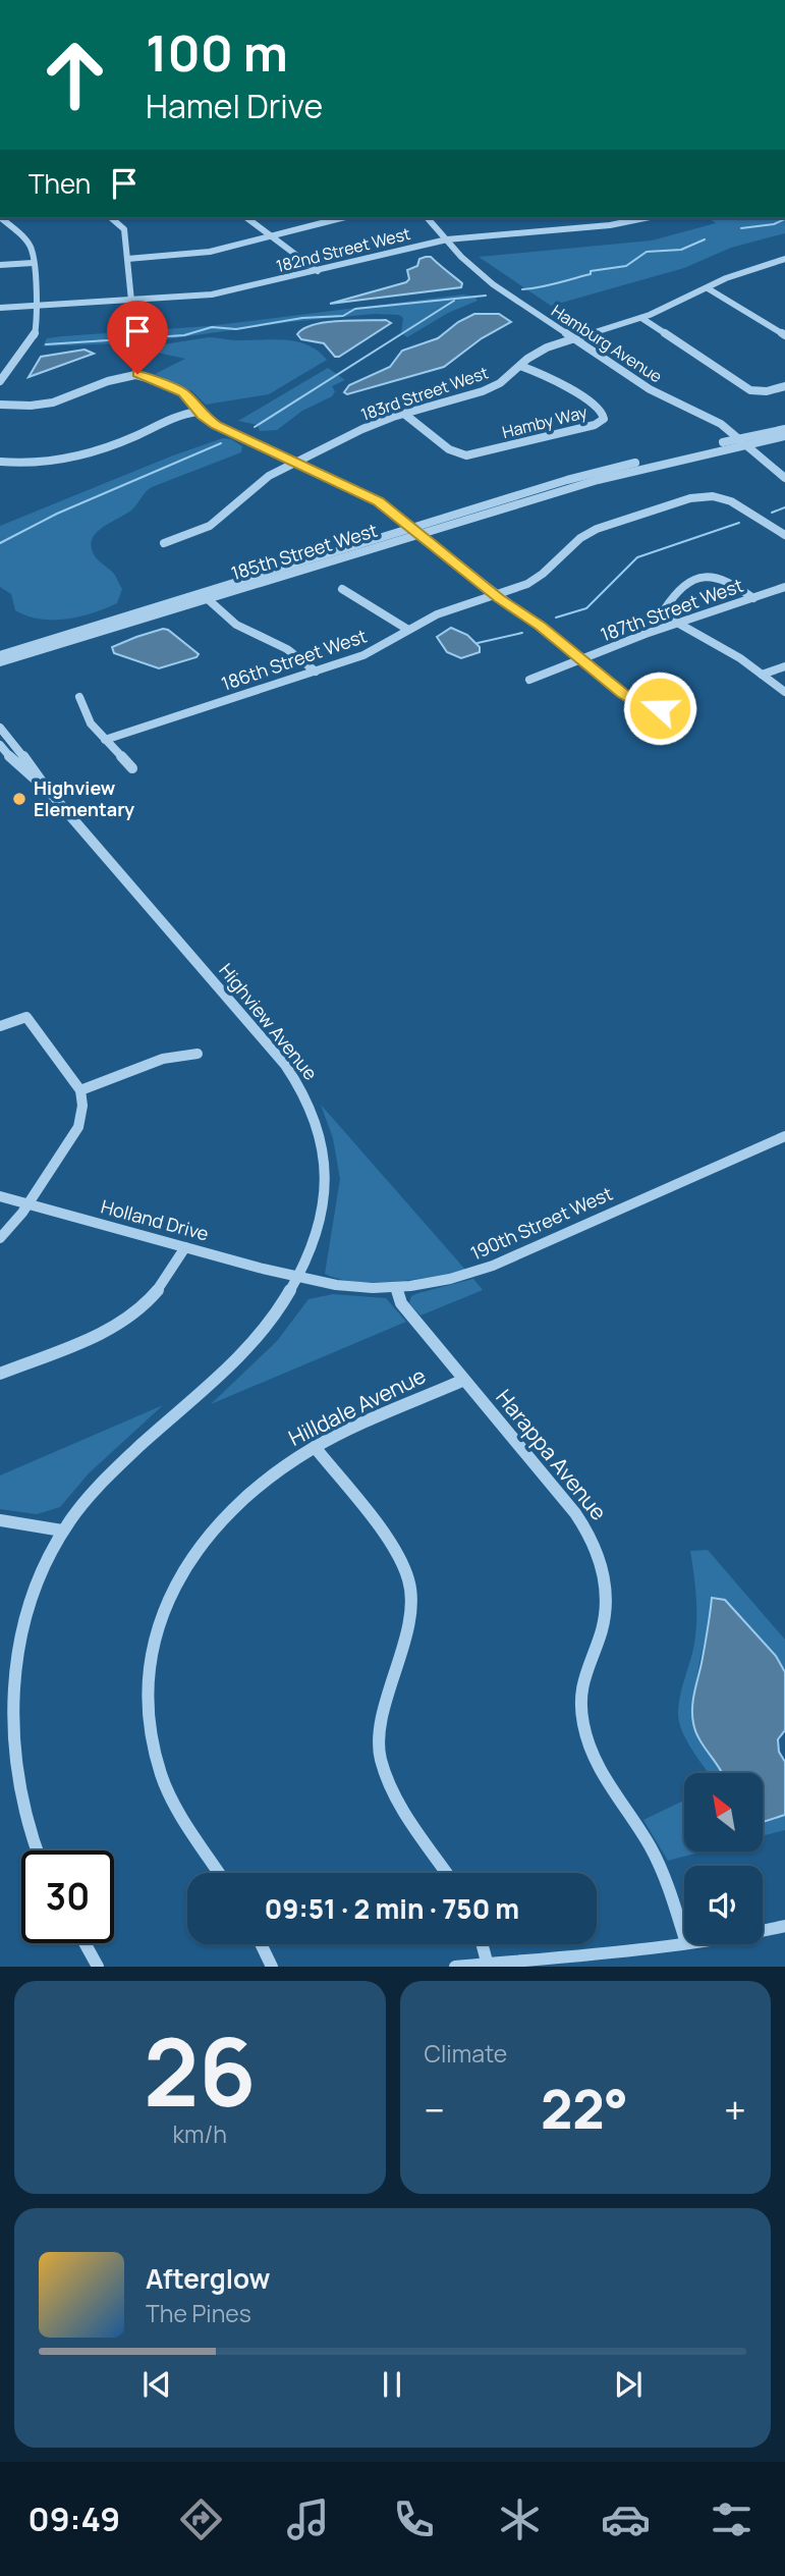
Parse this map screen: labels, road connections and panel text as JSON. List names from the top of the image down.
{
  "streets": {
    "street": [
      "182nd Street West",
      "Hamburg Avenue",
      "183rd Street West",
      "Hamby Way",
      "185th Street West",
      "187th Street West",
      "186th Street West",
      "Highview Avenue",
      "Holland Drive",
      "190th Street West",
      "Hilldale Avenue",
      "Harappa Avenue"
    ]
  },
  "crossings": [
    ["182nd Street West", "Hamburg Avenue"],
    ["Hamburg Avenue", "183rd Street West"],
    ["Hamburg Avenue", "185th Street West"],
    ["183rd Street West", "Hamby Way"],
    ["Highview Avenue", "Holland Drive"],
    ["Highview Avenue", "190th Street West"],
    ["Holland Drive", "190th Street West"],
    ["190th Street West", "Harappa Avenue"],
    ["Hilldale Avenue", "Harappa Avenue"]
  ],
  "places": ["Highview Elementary"],
  "north": "top left",
  "page": {
    "turn": ["100 m", "Hamel Drive"],
    "then": "Then",
    "limit": "30",
    "trip": "09:51 · 2 min · 750 m",
    "tile": [
      ["26", "km/h"],
      "Climate"
    ],
    "heat": ["−", "22°", "+"],
    "song": ["Afterglow", "The Pines"],
    "tabs": "09:49"
  }
}
